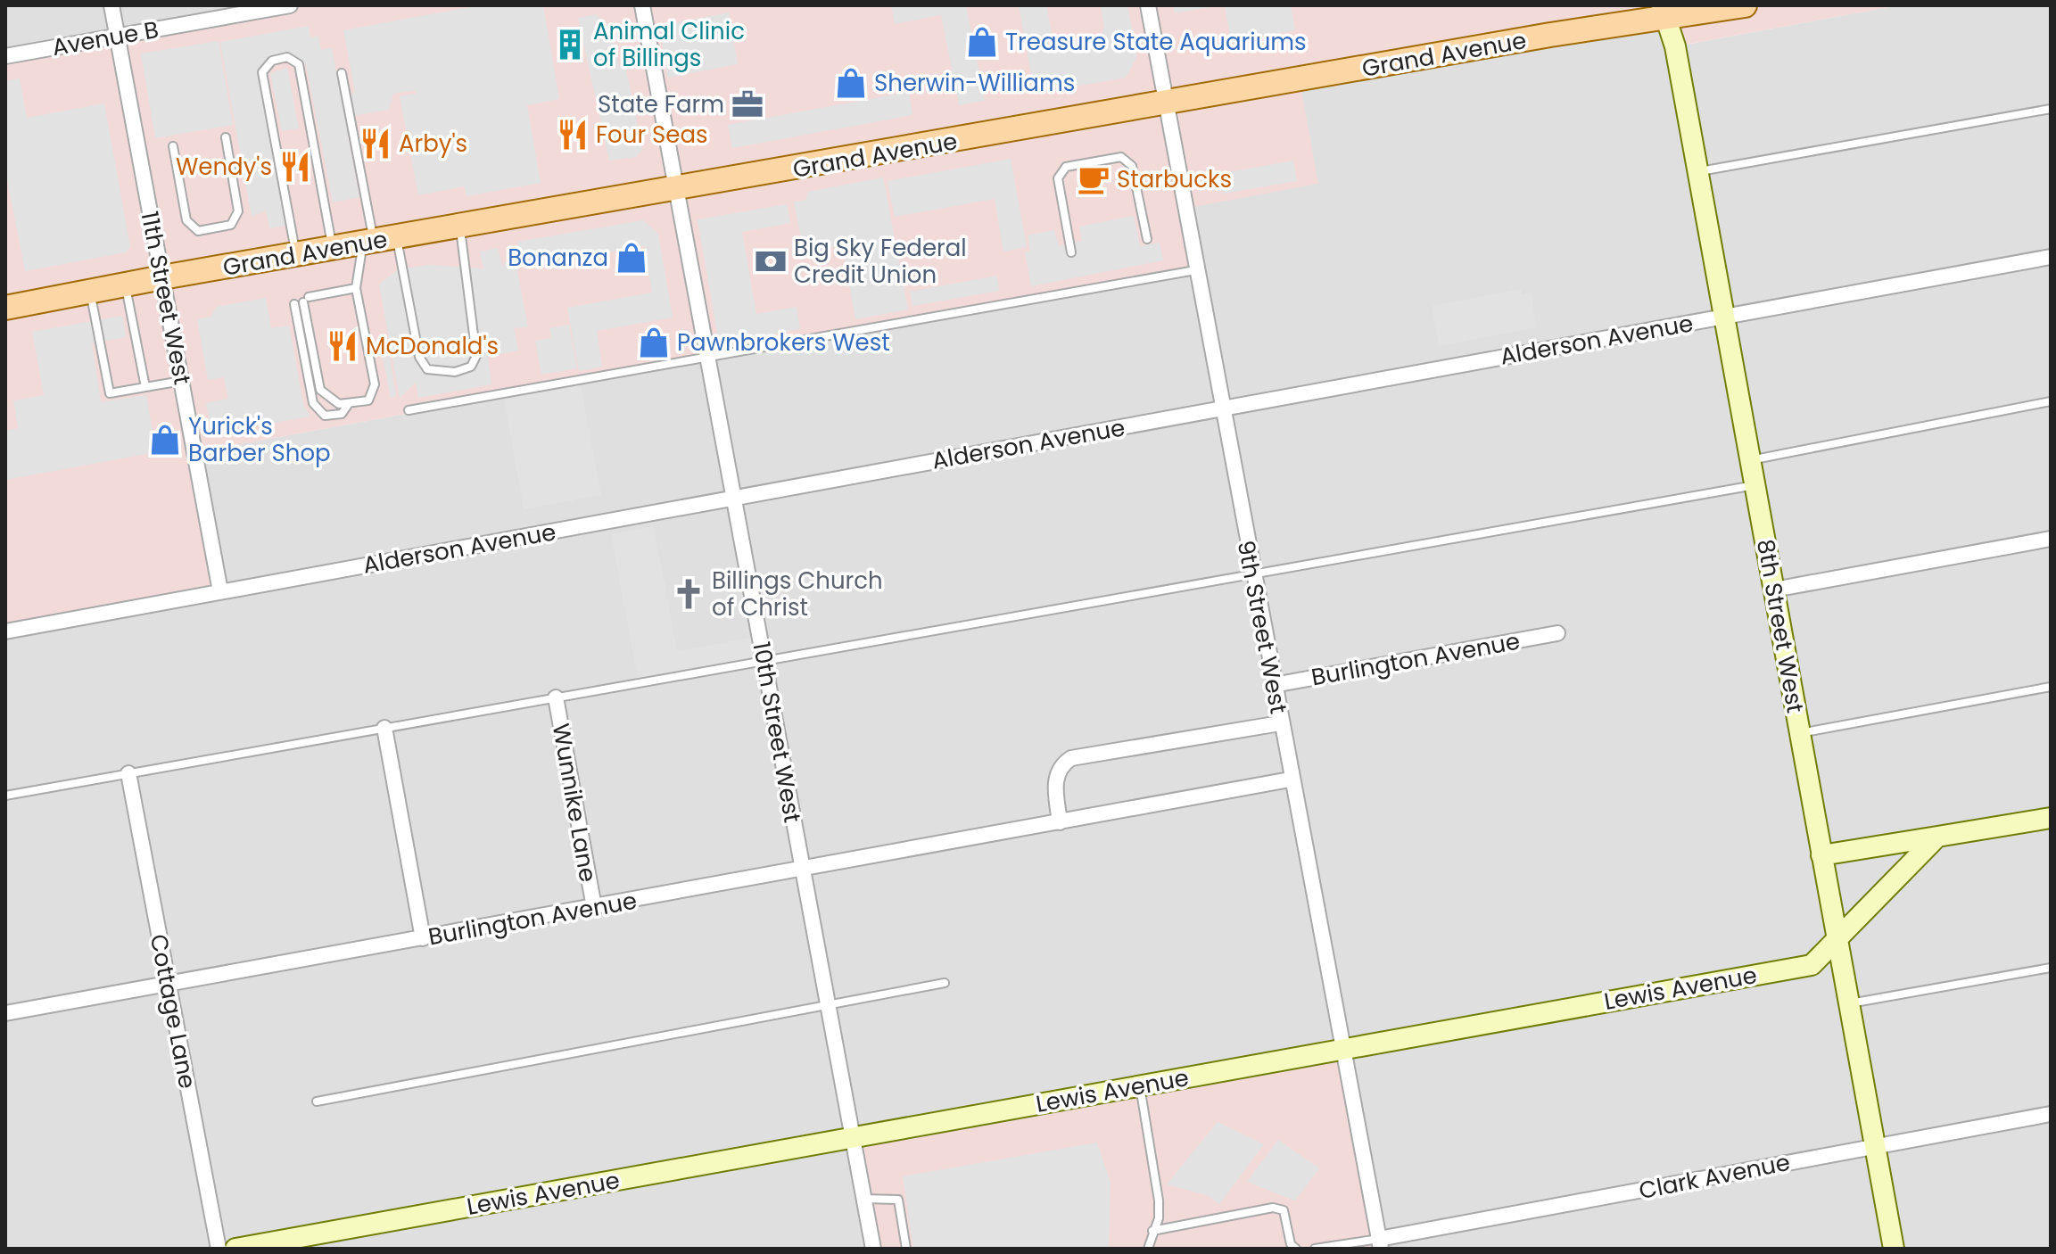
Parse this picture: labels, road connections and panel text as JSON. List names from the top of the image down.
{
  "streets": {
    "main road": ["Grand Avenue"],
    "street": [
      "Avenue B",
      "11th Street West",
      "Alderson Avenue",
      "8th Street West",
      "9th Street West",
      "Burlington Avenue",
      "10th Street West",
      "Wunnike Lane",
      "Lewis Avenue",
      "Cottage Lane",
      "Clark Avenue"
    ]
  },
  "crossings": [
    ["Avenue B", "11th Street West"],
    ["Grand Avenue", "11th Street West"],
    ["Grand Avenue", "8th Street West"],
    ["Grand Avenue", "9th Street West"],
    ["Grand Avenue", "10th Street West"],
    ["11th Street West", "Alderson Avenue"],
    ["Alderson Avenue", "8th Street West"],
    ["Alderson Avenue", "9th Street West"],
    ["Alderson Avenue", "10th Street West"],
    ["8th Street West", "Lewis Avenue"],
    ["8th Street West", "Clark Avenue"],
    ["9th Street West", "Burlington Avenue"],
    ["9th Street West", "Lewis Avenue"],
    ["9th Street West", "Clark Avenue"],
    ["Burlington Avenue", "10th Street West"],
    ["Burlington Avenue", "Wunnike Lane"],
    ["Burlington Avenue", "Cottage Lane"],
    ["10th Street West", "Lewis Avenue"]
  ],
  "places": {
    "shop": [
      "Treasure State Aquariums",
      "Sherwin-Williams",
      "Bonanza",
      "Pawnbrokers West",
      "Yurick's Barber Shop"
    ],
    "building": ["Animal Clinic of Billings"],
    "office": ["State Farm"],
    "restaurant": [
      "Four Seas",
      "Arby's",
      "Wendy's",
      "McDonald's"
    ],
    "cafe": ["Starbucks"],
    "bank": ["Big Sky Federal Credit Union"],
    "church": ["Billings Church of Christ"]
  }
}
